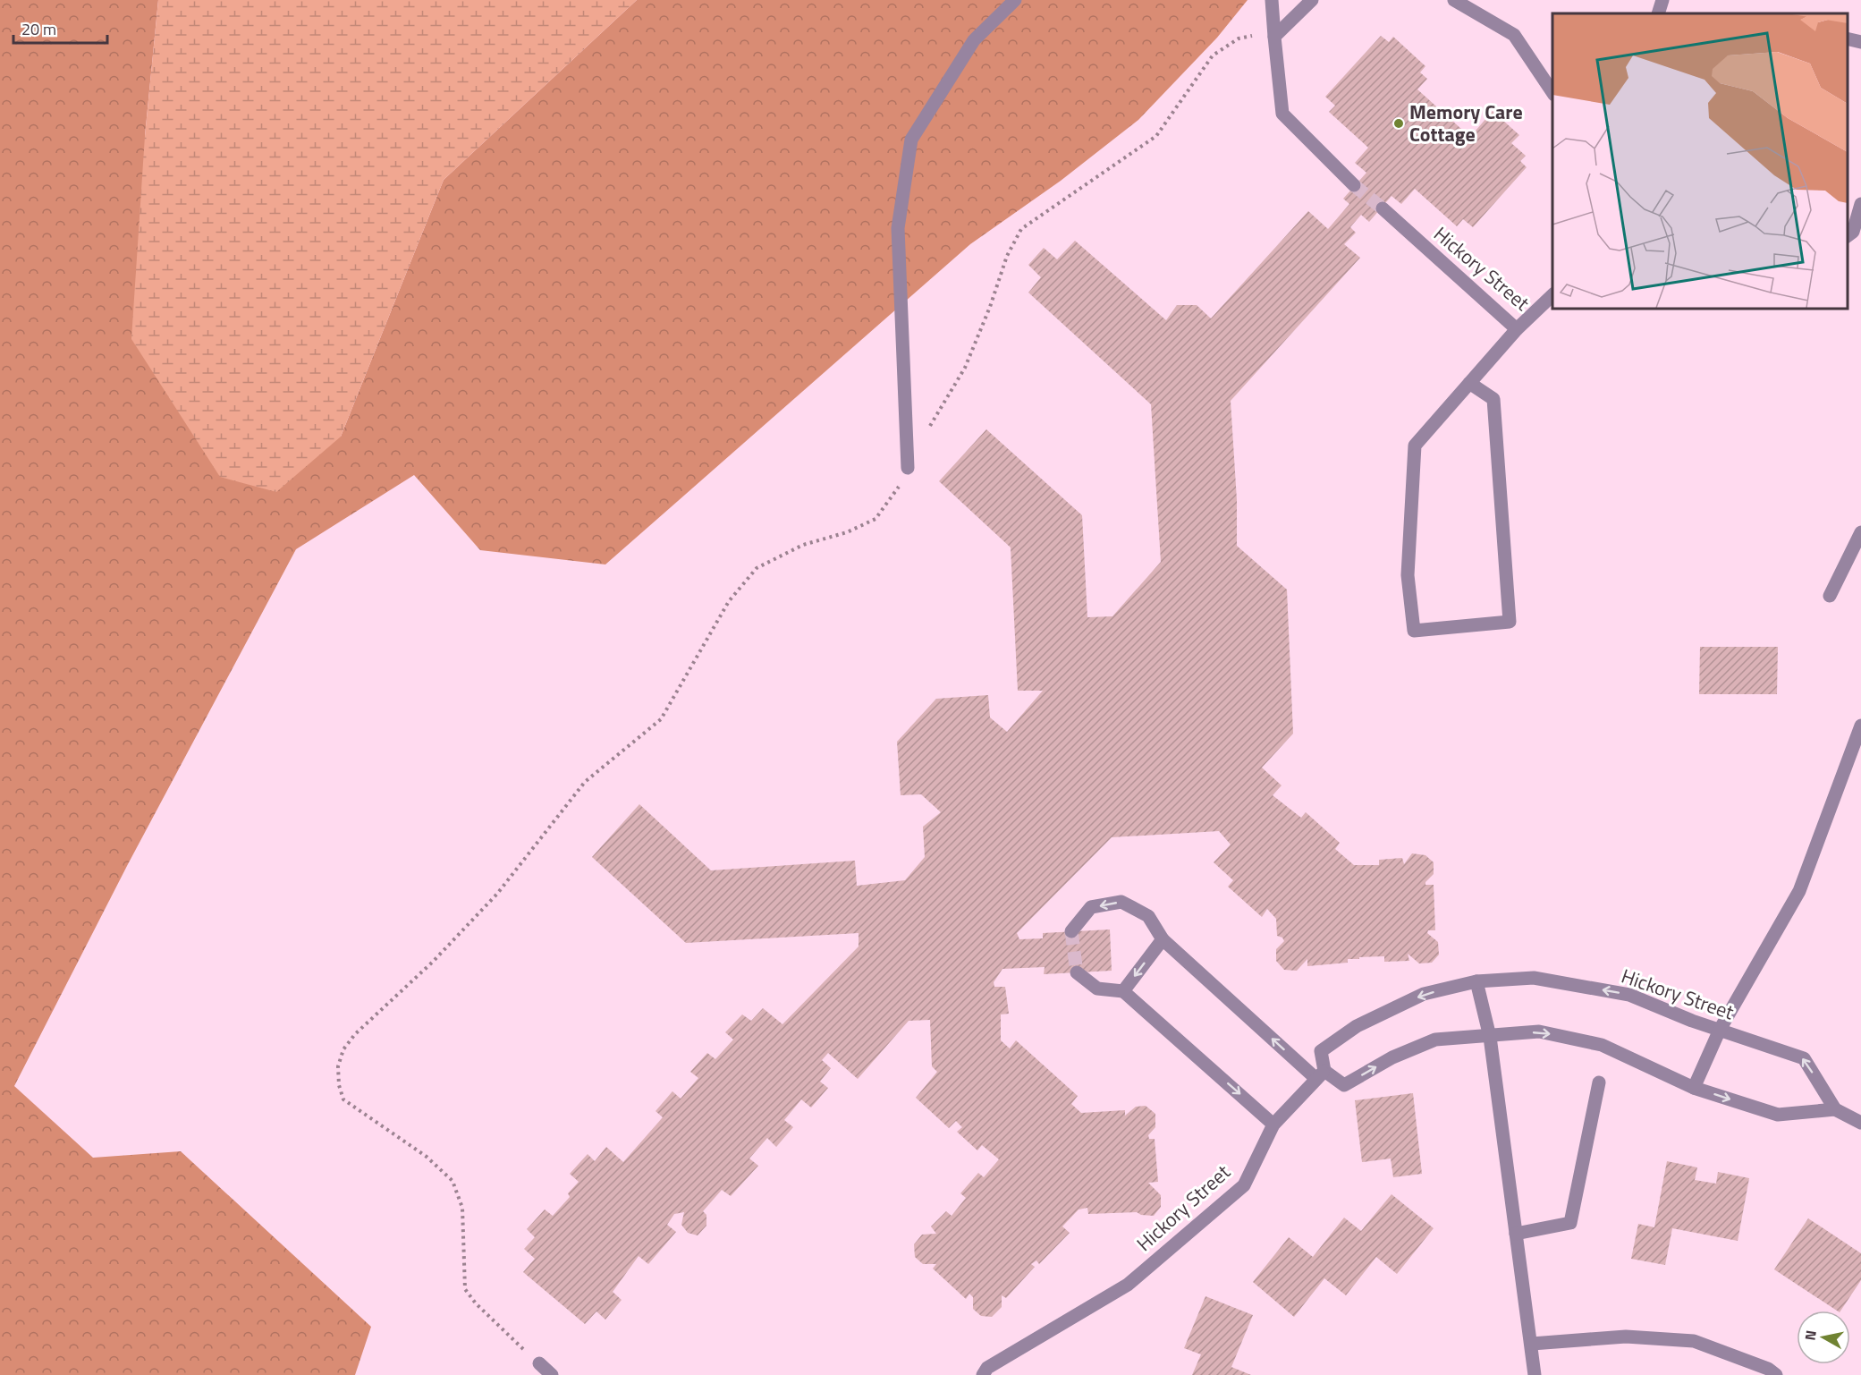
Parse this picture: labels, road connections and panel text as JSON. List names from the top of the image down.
{
  "streets": {
    "street": ["Hickory Street"]
  },
  "places": ["Memory Care Cottage"],
  "scale_bar": "20 m",
  "north": "left"
}
